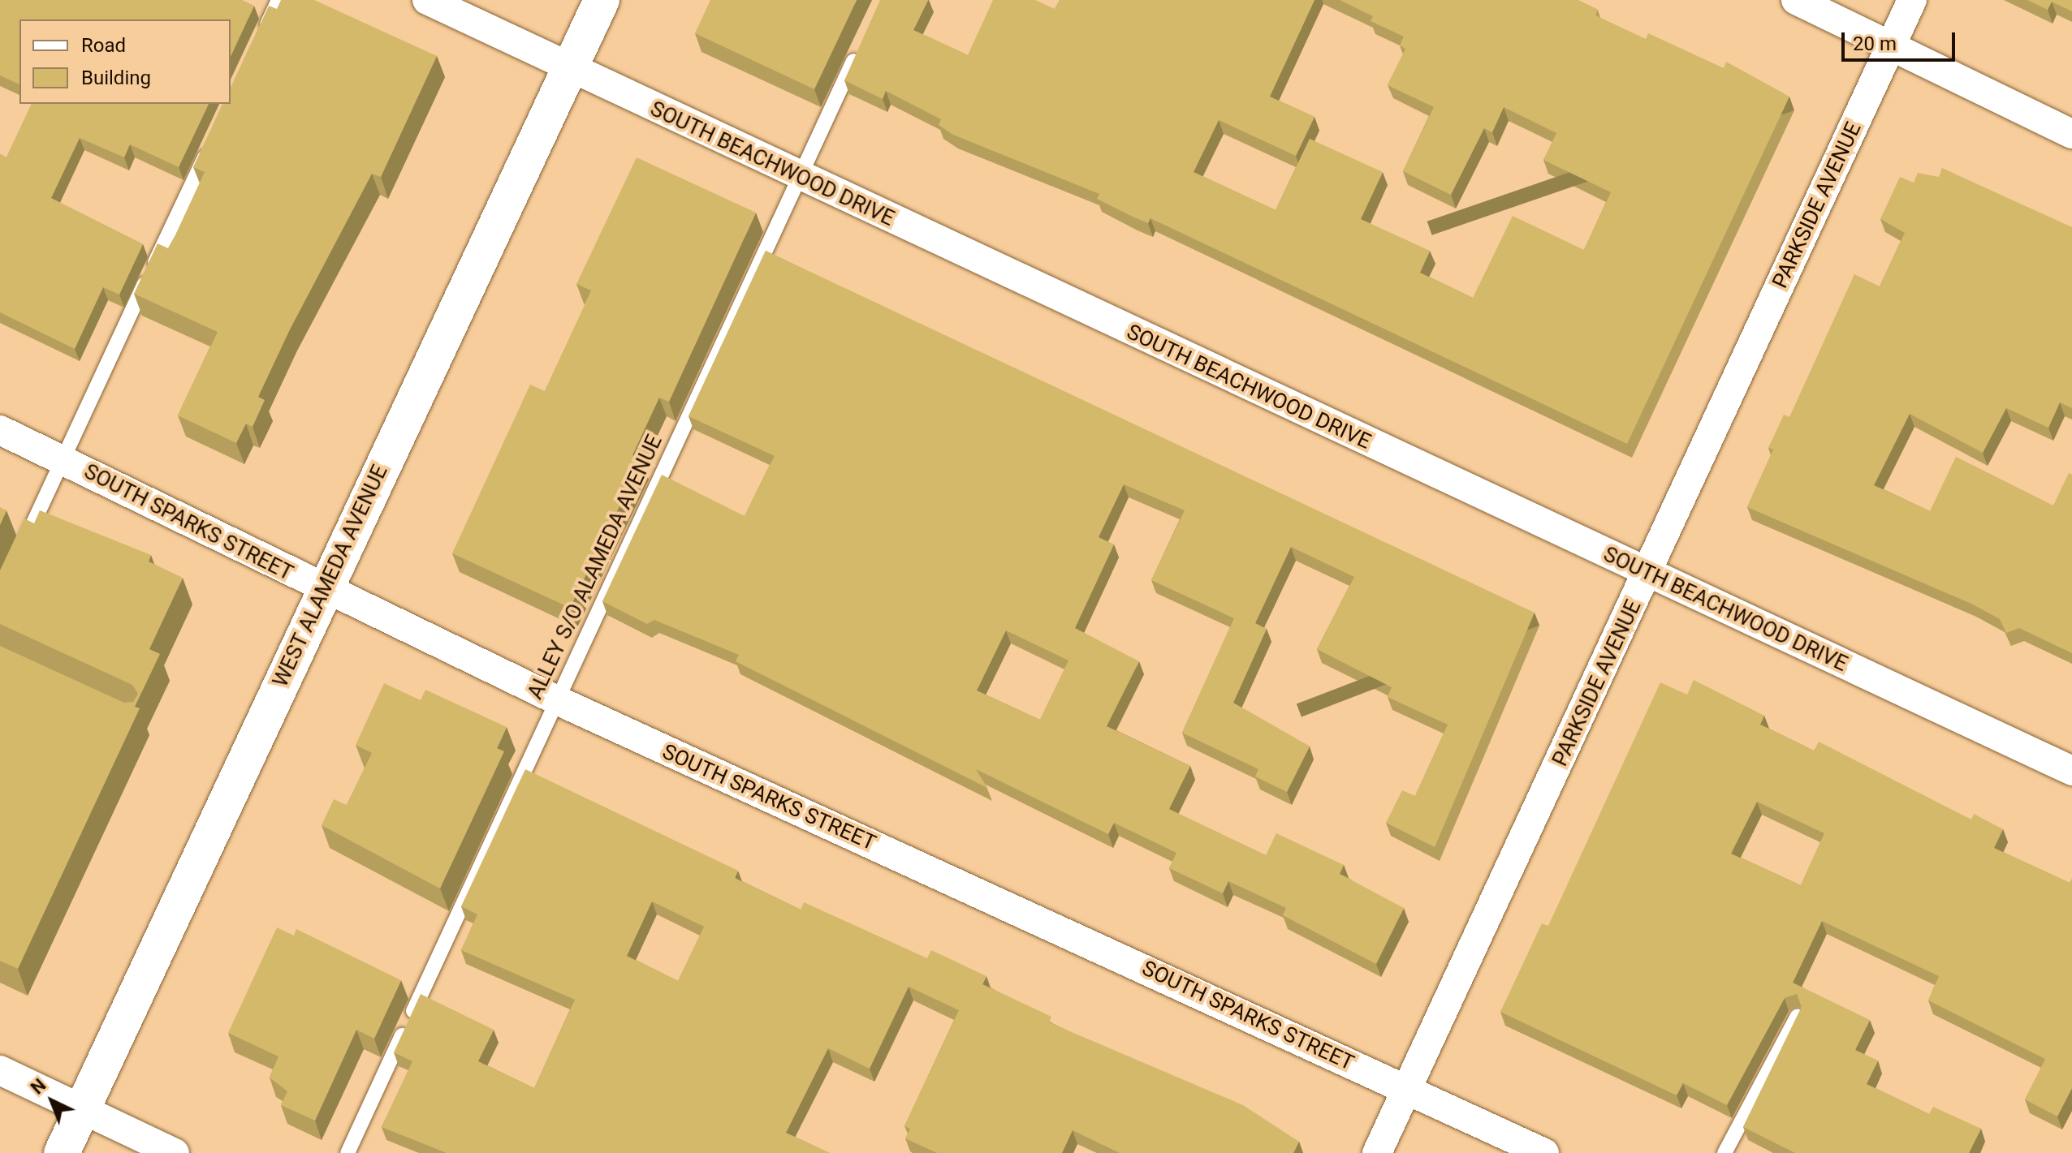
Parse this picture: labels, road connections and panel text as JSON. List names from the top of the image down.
{
  "streets": {
    "main road": ["WEST ALAMEDA AVENUE"],
    "street": ["SOUTH BEACHWOOD DRIVE", "PARKSIDE AVENUE", "SOUTH SPARKS STREET"],
    "lane": ["ALLEY S/O ALAMEDA AVENUE"]
  },
  "crossings": [
    ["SOUTH BEACHWOOD DRIVE", "PARKSIDE AVENUE"],
    ["SOUTH BEACHWOOD DRIVE", "ALLEY S/O ALAMEDA AVENUE"],
    ["SOUTH BEACHWOOD DRIVE", "WEST ALAMEDA AVENUE"],
    ["PARKSIDE AVENUE", "SOUTH SPARKS STREET"],
    ["SOUTH SPARKS STREET", "ALLEY S/O ALAMEDA AVENUE"],
    ["SOUTH SPARKS STREET", "WEST ALAMEDA AVENUE"]
  ],
  "legend": ["Road", "Building"],
  "scale_bar": "20 m",
  "north": "top left"
}
